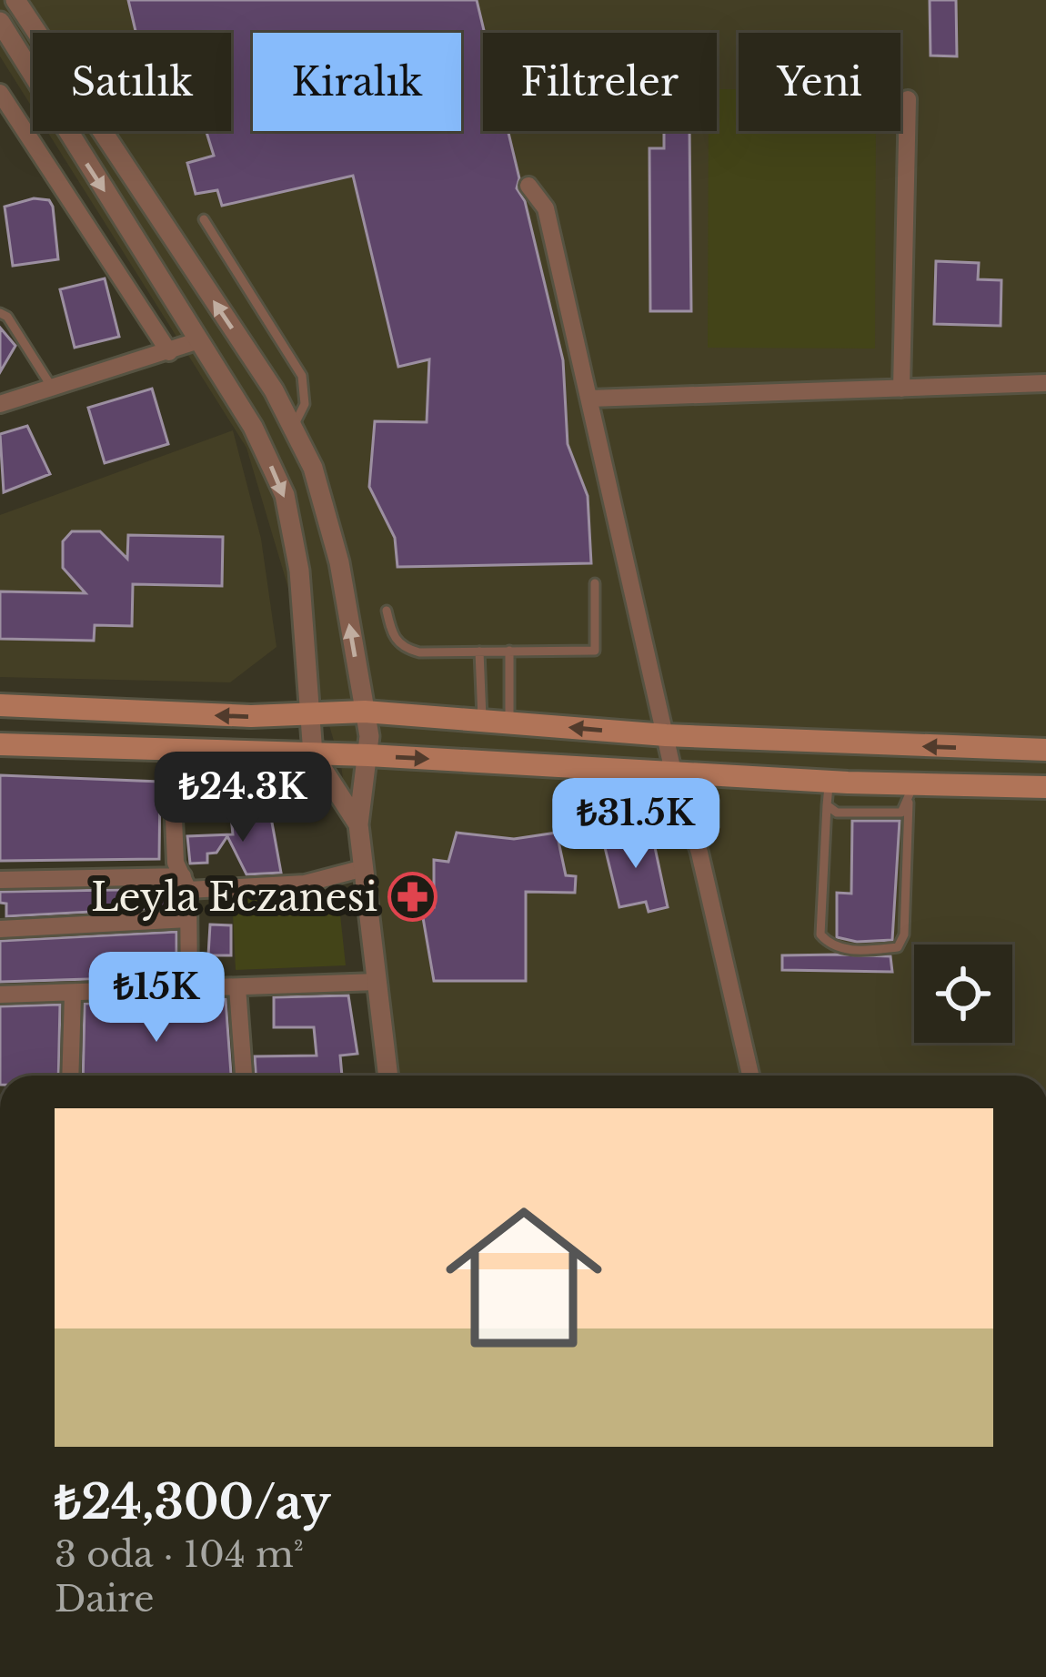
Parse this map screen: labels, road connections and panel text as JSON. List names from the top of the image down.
{
  "places": {
    "pharmacy": ["Leyla Eczanesi"]
  },
  "page": {
    "chip": [
      "Satılık",
      "Kiralık",
      "Filtreler",
      "Yeni"
    ],
    "price": ["₺24.3K", "₺31.5K", "₺15K"],
    "list": [
      {
        "name": "₺24,300/ay",
        "note": "3 oda · 104 m² · Daire"
      }
    ]
  }
}
